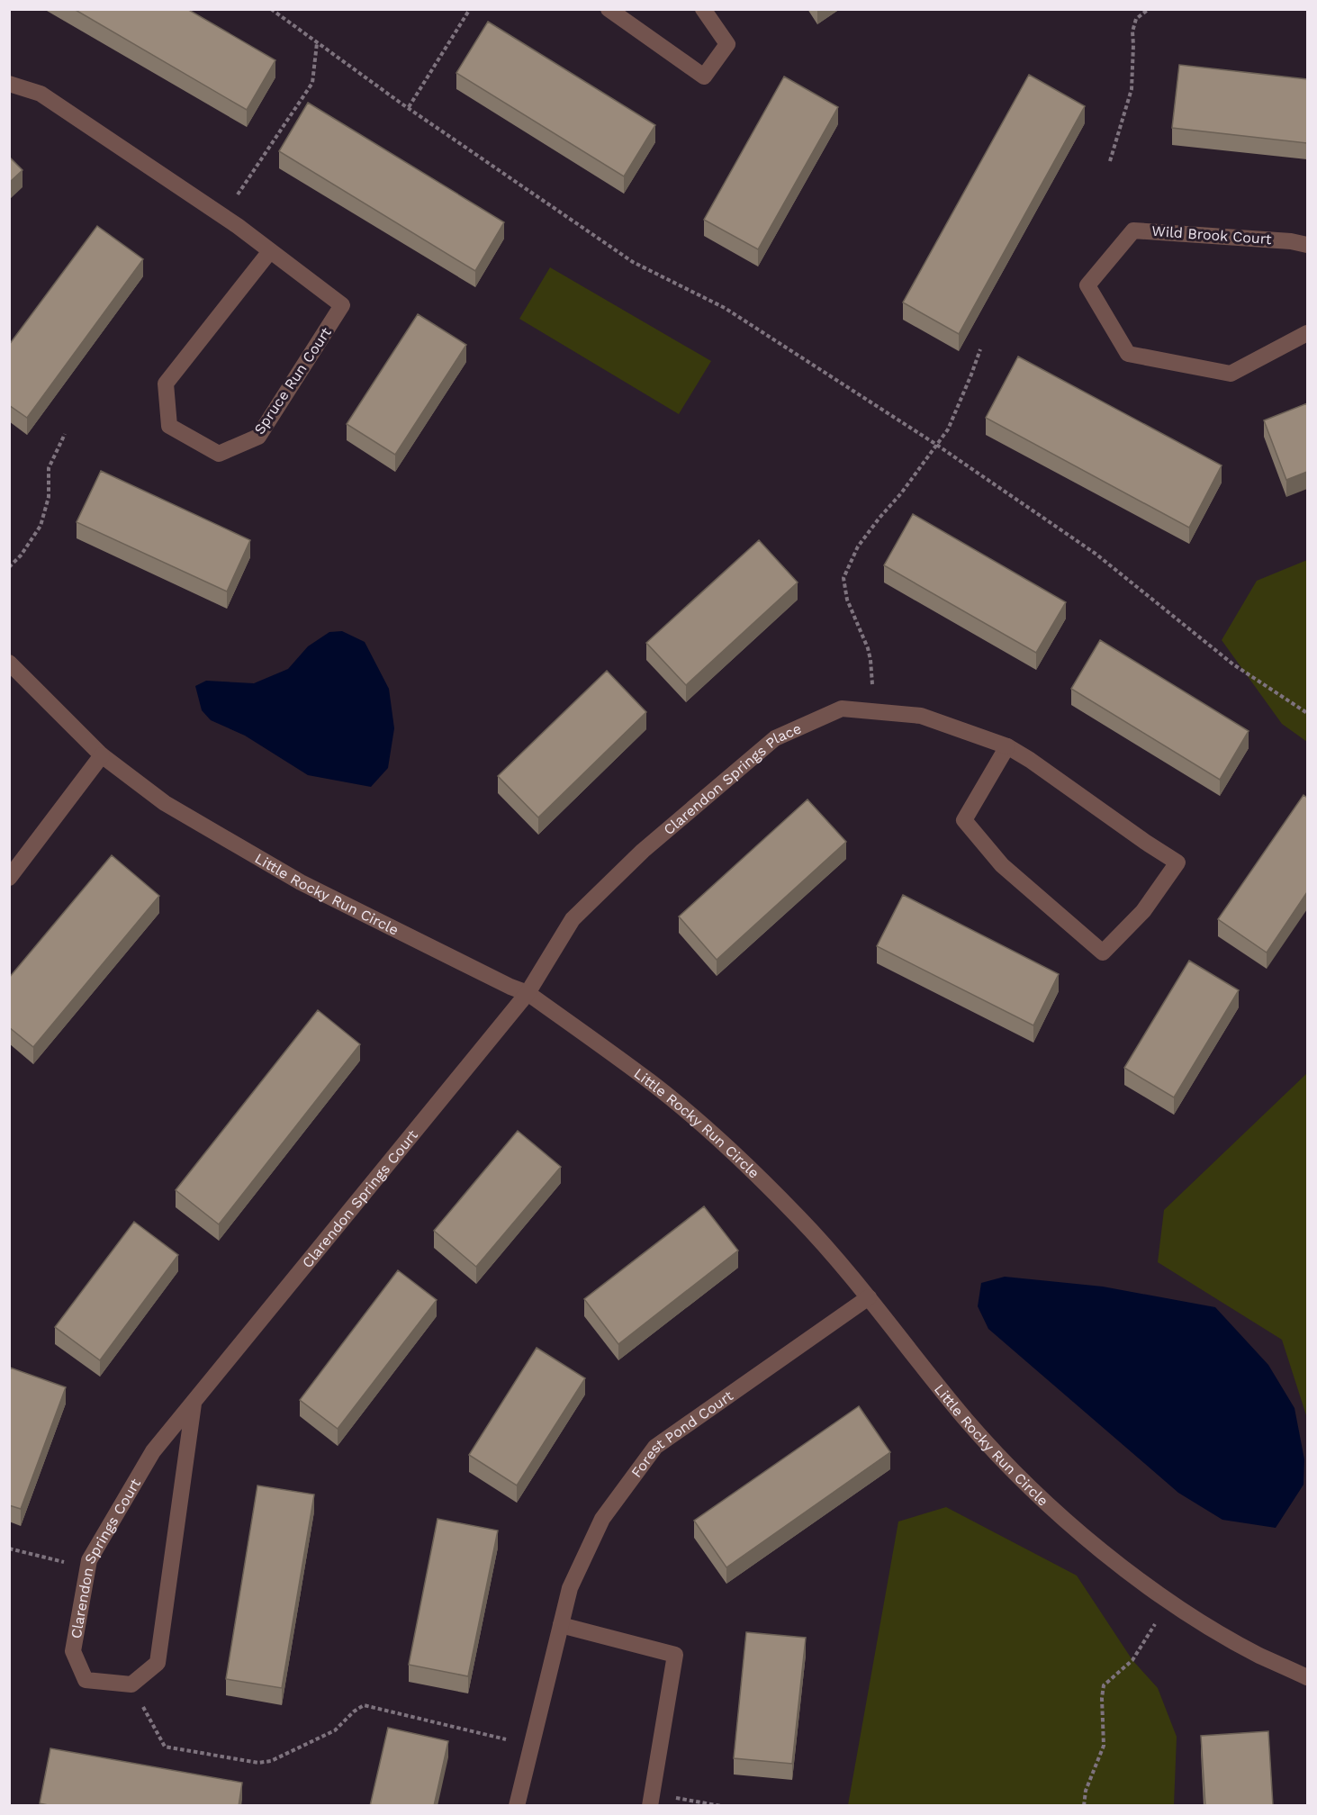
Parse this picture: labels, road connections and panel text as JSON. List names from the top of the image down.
{
  "streets": {
    "street": [
      "Wild Brook Court",
      "Spruce Run Court",
      "Clarendon Springs Place",
      "Little Rocky Run Circle",
      "Clarendon Springs Court",
      "Forest Pond Court"
    ]
  },
  "crossings": [
    ["Clarendon Springs Place", "Little Rocky Run Circle"],
    ["Clarendon Springs Place", "Clarendon Springs Court"],
    ["Little Rocky Run Circle", "Clarendon Springs Court"],
    ["Little Rocky Run Circle", "Forest Pond Court"]
  ]
}
